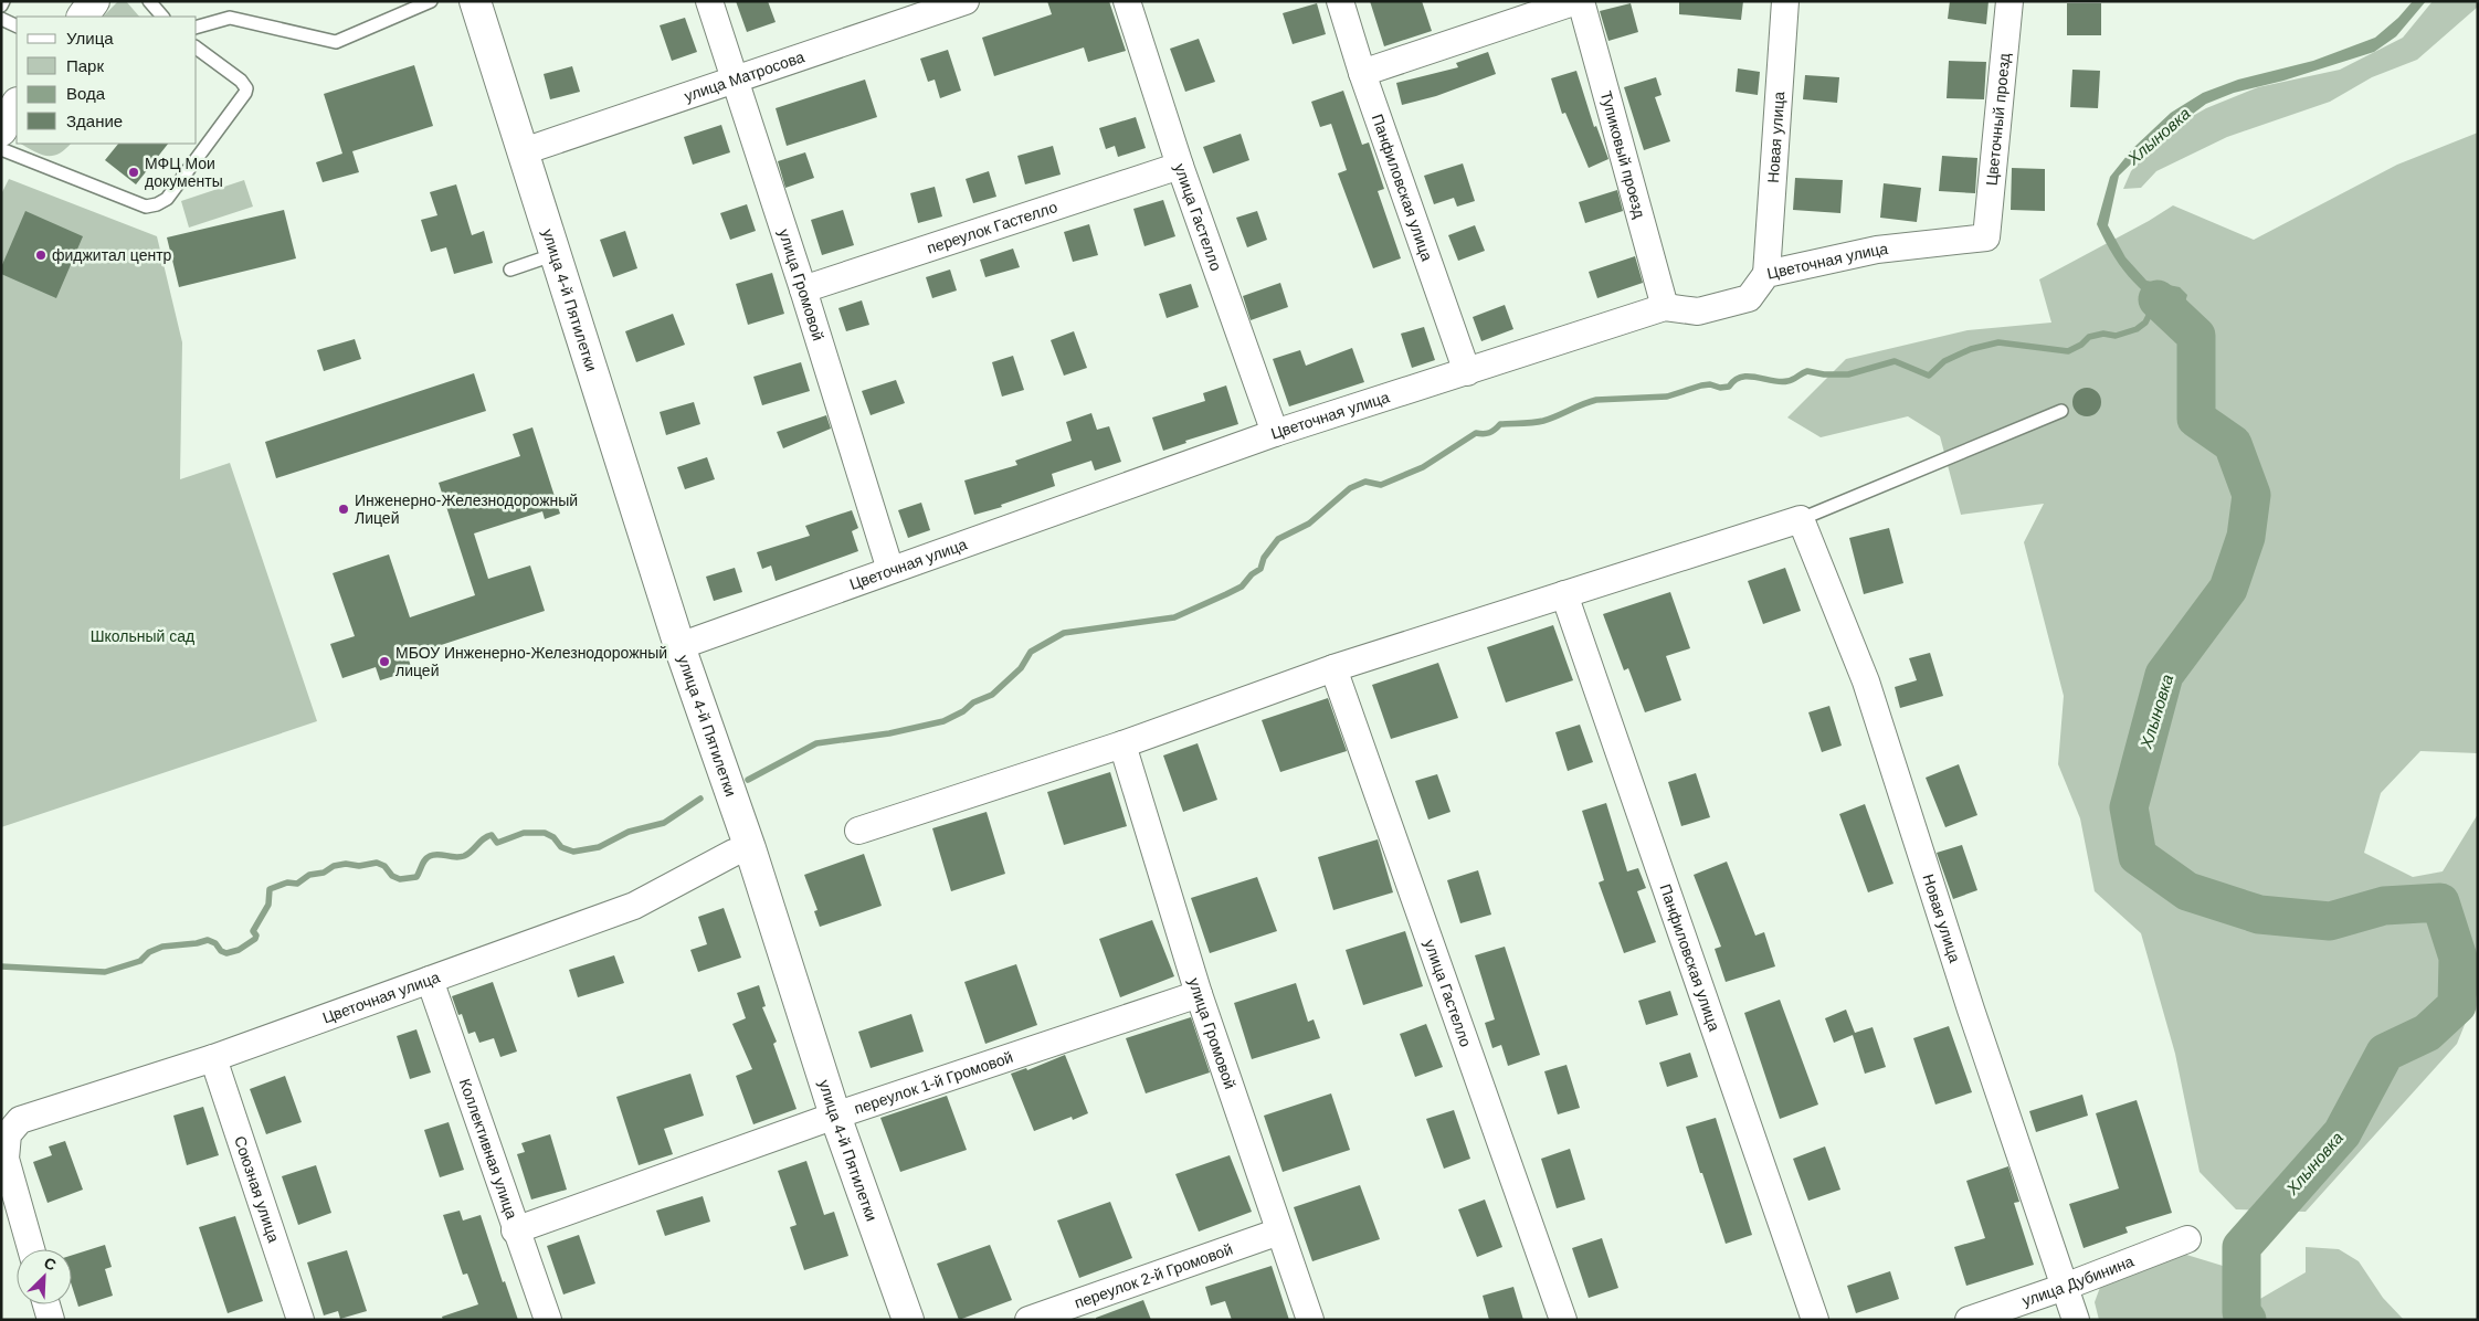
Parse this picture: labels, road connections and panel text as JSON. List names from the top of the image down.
{
  "streets": {
    "street": [
      "улица Матросова",
      "Цветочный проезд",
      "Новая улица",
      "Тупиковый проезд",
      "Панфиловская улица",
      "улица Гастелло",
      "переулок Гастелло",
      "Цветочная улица",
      "улица Громовой",
      "улица 4-й Пятилетки",
      "переулок 1-й Громовой",
      "Коллективная улица",
      "Союзная улица",
      "переулок 2-й Громовой",
      "улица Дубинина"
    ]
  },
  "crossings": [
    ["улица Матросова", "улица Громовой"],
    ["улица Матросова", "улица 4-й Пятилетки"],
    ["Цветочный проезд", "Цветочная улица"],
    ["Новая улица", "Цветочная улица"],
    ["Новая улица", "улица Дубинина"],
    ["Тупиковый проезд", "Цветочная улица"],
    ["Панфиловская улица", "Цветочная улица"],
    ["улица Гастелло", "переулок Гастелло"],
    ["улица Гастелло", "Цветочная улица"],
    ["переулок Гастелло", "улица Громовой"],
    ["Цветочная улица", "улица Громовой"],
    ["Цветочная улица", "улица 4-й Пятилетки"],
    ["Цветочная улица", "Коллективная улица"],
    ["Цветочная улица", "Союзная улица"],
    ["улица Громовой", "переулок 1-й Громовой"],
    ["улица Громовой", "переулок 2-й Громовой"],
    ["улица 4-й Пятилетки", "переулок 1-й Громовой"],
    ["переулок 1-й Громовой", "Коллективная улица"]
  ],
  "water": ["Хлыновка"],
  "parks": ["Школьный сад"],
  "places": [
    "МФЦ Мои документы",
    "фиджитал центр",
    "Инженерно-Железнодорожный Лицей",
    "МБОУ Инженерно-Железнодорожный лицей"
  ],
  "legend": [
    "Улица",
    "Парк",
    "Вода",
    "Здание"
  ],
  "north": "top right"
}
